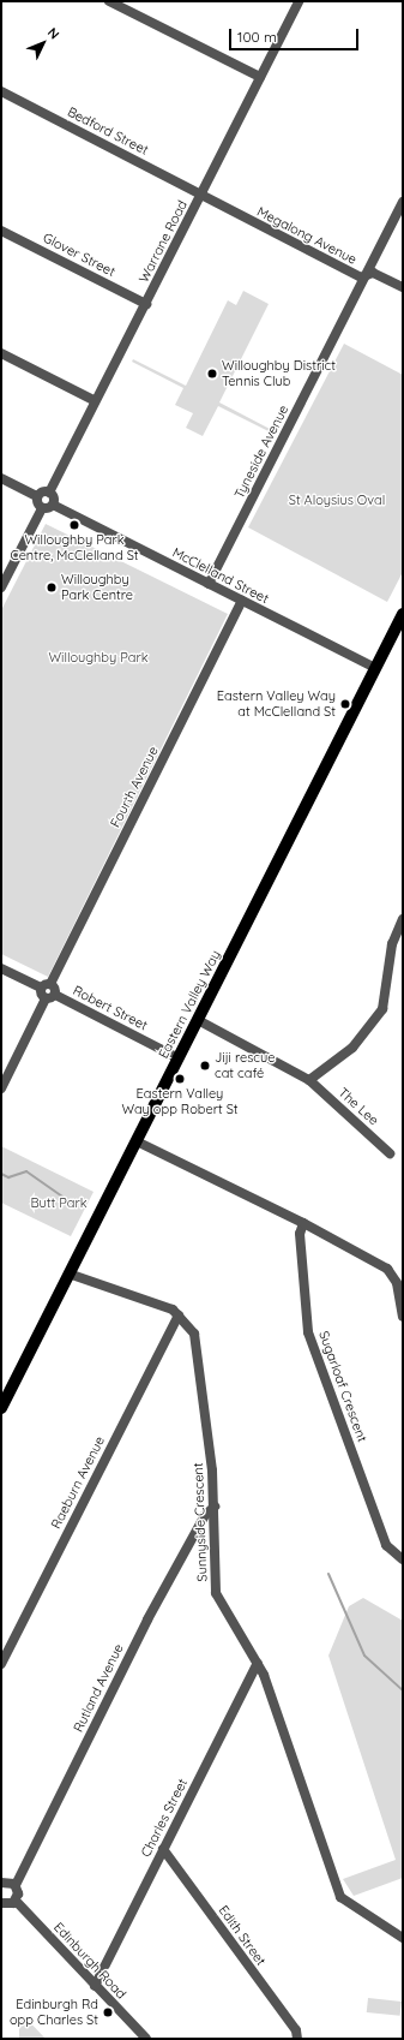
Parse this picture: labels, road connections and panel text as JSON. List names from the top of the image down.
{
  "streets": {
    "main road": ["Eastern Valley Way"],
    "street": [
      "Bedford Street",
      "Megalong Avenue",
      "Warrane Road",
      "Glover Street",
      "Tyneside Avenue",
      "McClelland Street",
      "Fourth Avenue",
      "Robert Street",
      "The Lee",
      "Sugarloaf Crescent",
      "Raeburn Avenue",
      "Sunnyside Crescent",
      "Rutland Avenue",
      "Charles Street",
      "Edith Street",
      "Edinburgh Road"
    ]
  },
  "crossings": [
    ["Bedford Street", "Megalong Avenue"],
    ["Bedford Street", "Warrane Road"],
    ["Megalong Avenue", "Warrane Road"],
    ["Megalong Avenue", "Tyneside Avenue"],
    ["Warrane Road", "Glover Street"],
    ["Tyneside Avenue", "McClelland Street"],
    ["McClelland Street", "Fourth Avenue"],
    ["McClelland Street", "Eastern Valley Way"],
    ["Eastern Valley Way", "Robert Street"],
    ["Eastern Valley Way", "The Lee"],
    ["Eastern Valley Way", "Sunnyside Crescent"],
    ["Raeburn Avenue", "Sunnyside Crescent"],
    ["Sunnyside Crescent", "Rutland Avenue"],
    ["Sunnyside Crescent", "Charles Street"],
    ["Charles Street", "Edith Street"],
    ["Charles Street", "Edinburgh Road"]
  ],
  "parks": ["St Aloysius Oval", "Willoughby Park", "Butt Park"],
  "places": [
    "Willoughby District Tennis Club",
    "Willoughby Park Centre, McClelland St",
    "Willoughby Park Centre",
    "Eastern Valley Way at McClelland St",
    "Jiji rescue cat café",
    "Eastern Valley Way opp Robert St",
    "Edinburgh Rd opp Charles St"
  ],
  "scale_bar": "100 m",
  "north": "top right"
}
